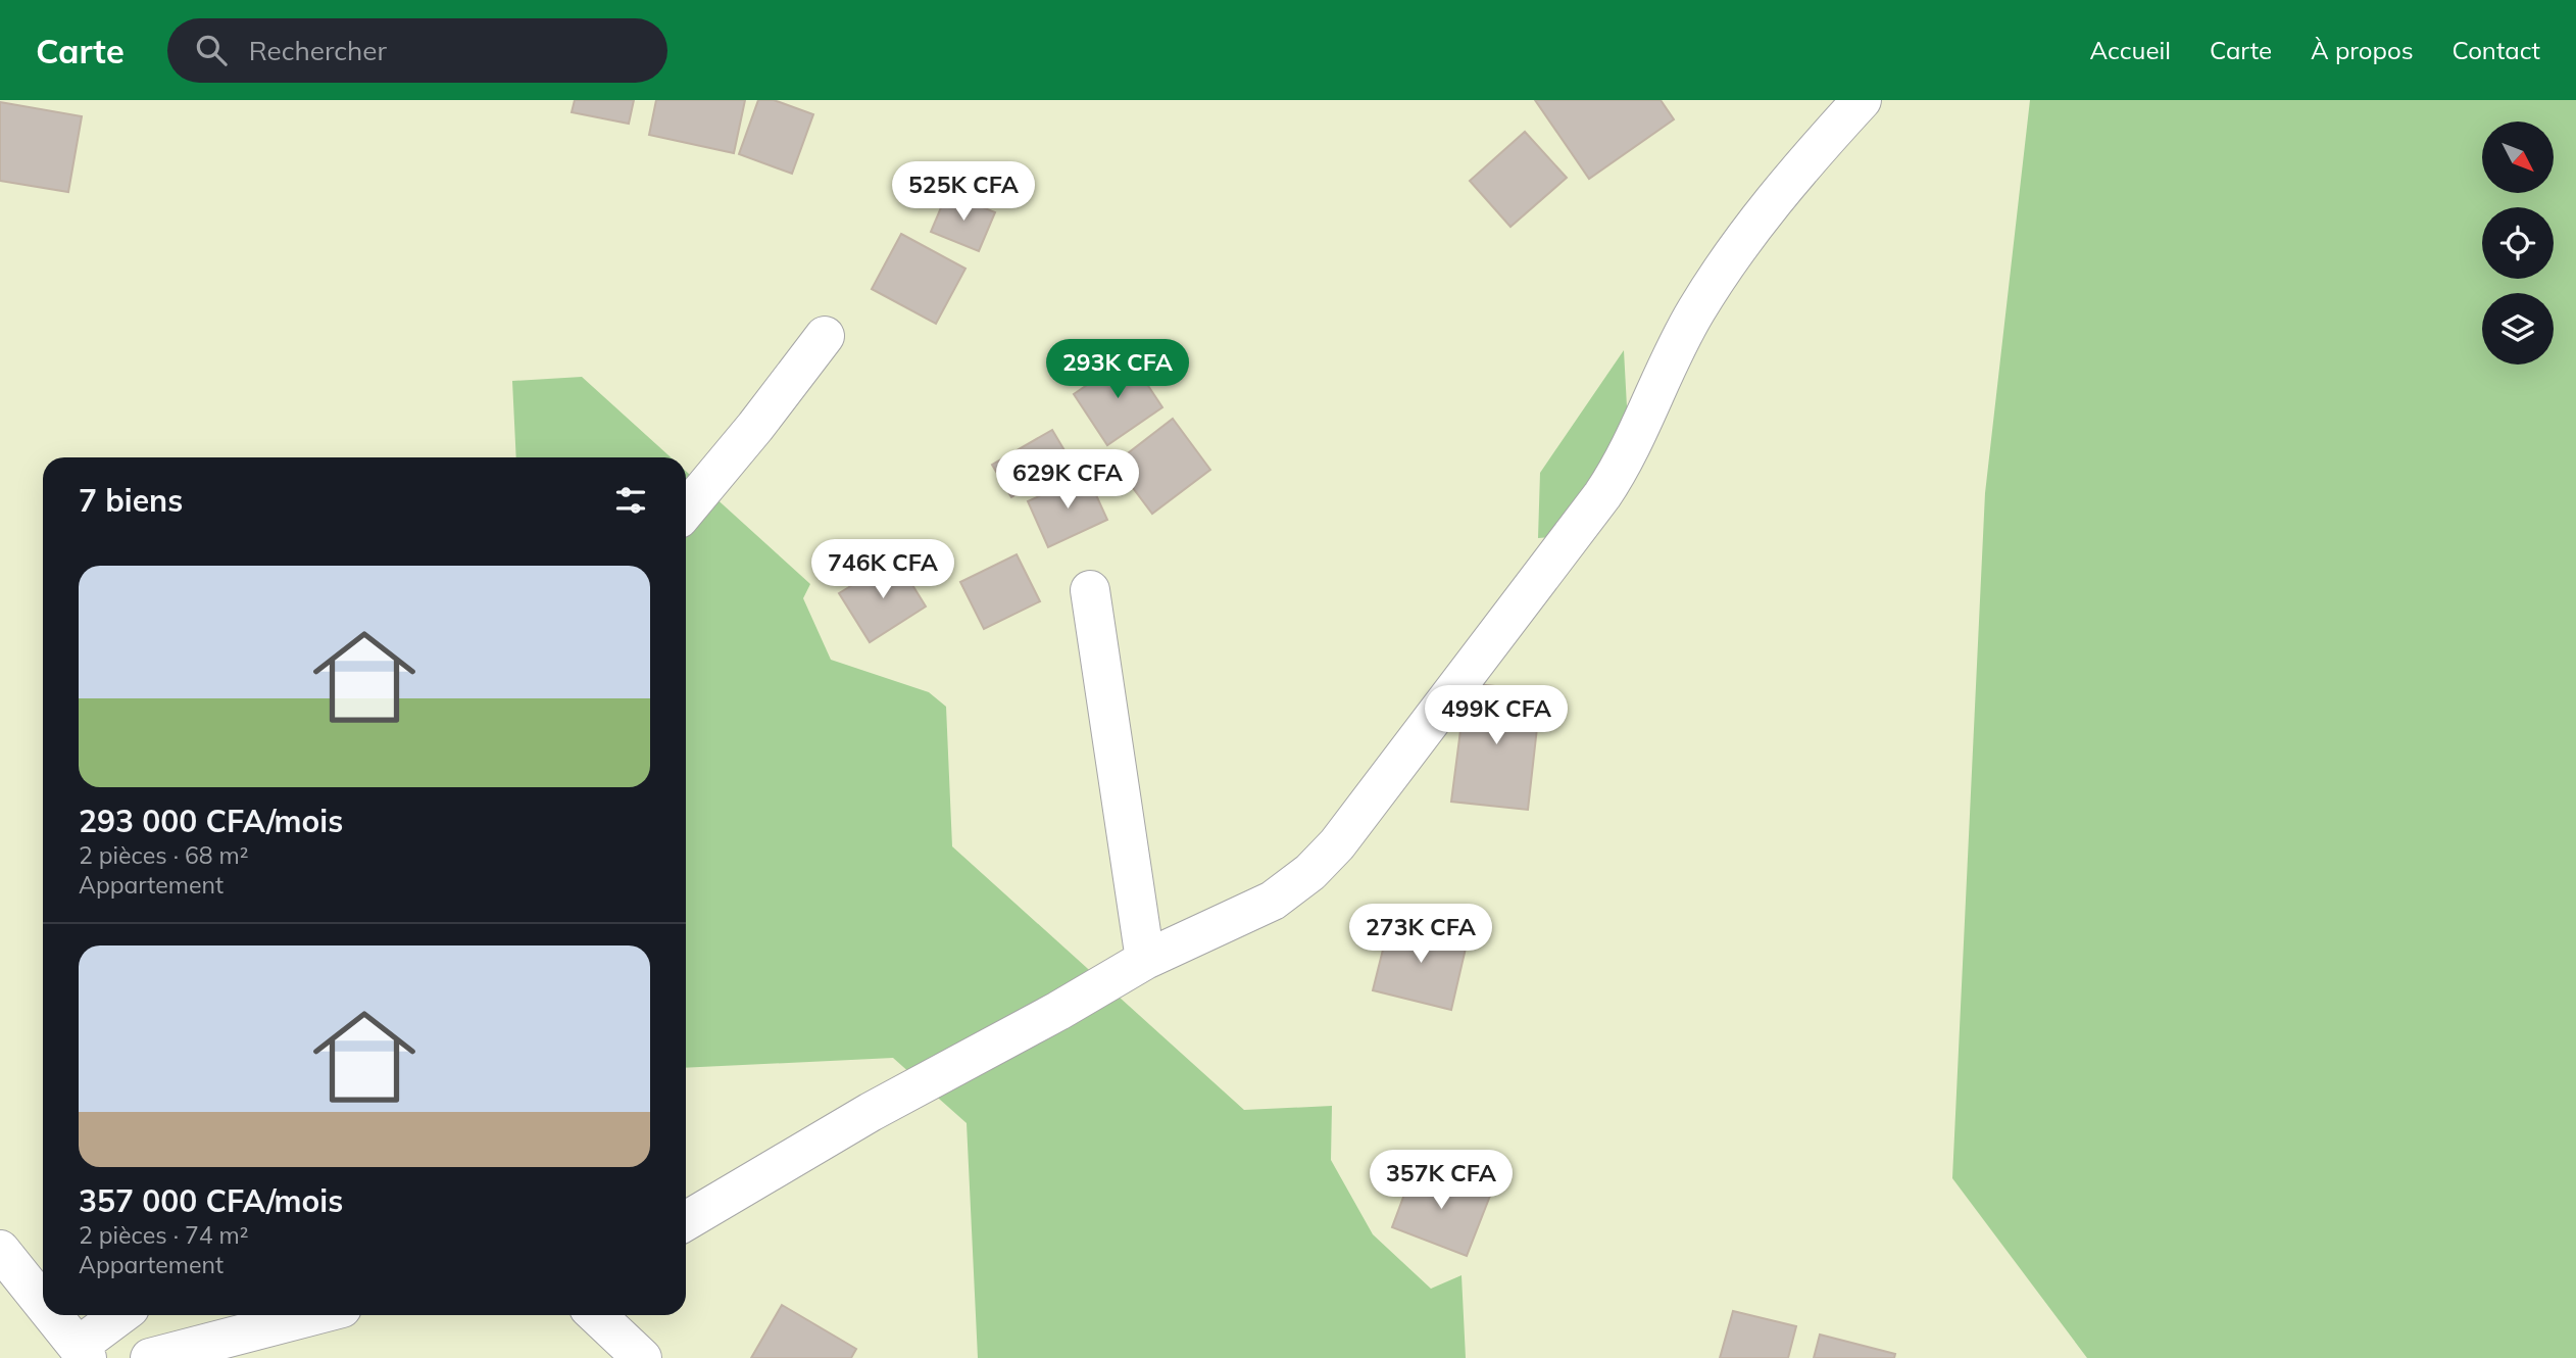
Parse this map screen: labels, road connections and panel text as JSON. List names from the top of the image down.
{
  "north": "bottom right",
  "page": {
    "header": "Carte",
    "search": "Rechercher",
    "nav": [
      "Accueil",
      "Carte",
      "À propos",
      "Contact"
    ],
    "price": [
      "525K CFA",
      "293K CFA",
      "629K CFA",
      "746K CFA",
      "499K CFA",
      "273K CFA",
      "357K CFA"
    ],
    "heading": "7 biens",
    "list": [
      {
        "name": "293 000 CFA/mois",
        "note": "2 pièces · 68 m² · Appartement"
      },
      {
        "name": "357 000 CFA/mois",
        "note": "2 pièces · 74 m² · Appartement"
      }
    ]
  }
}
